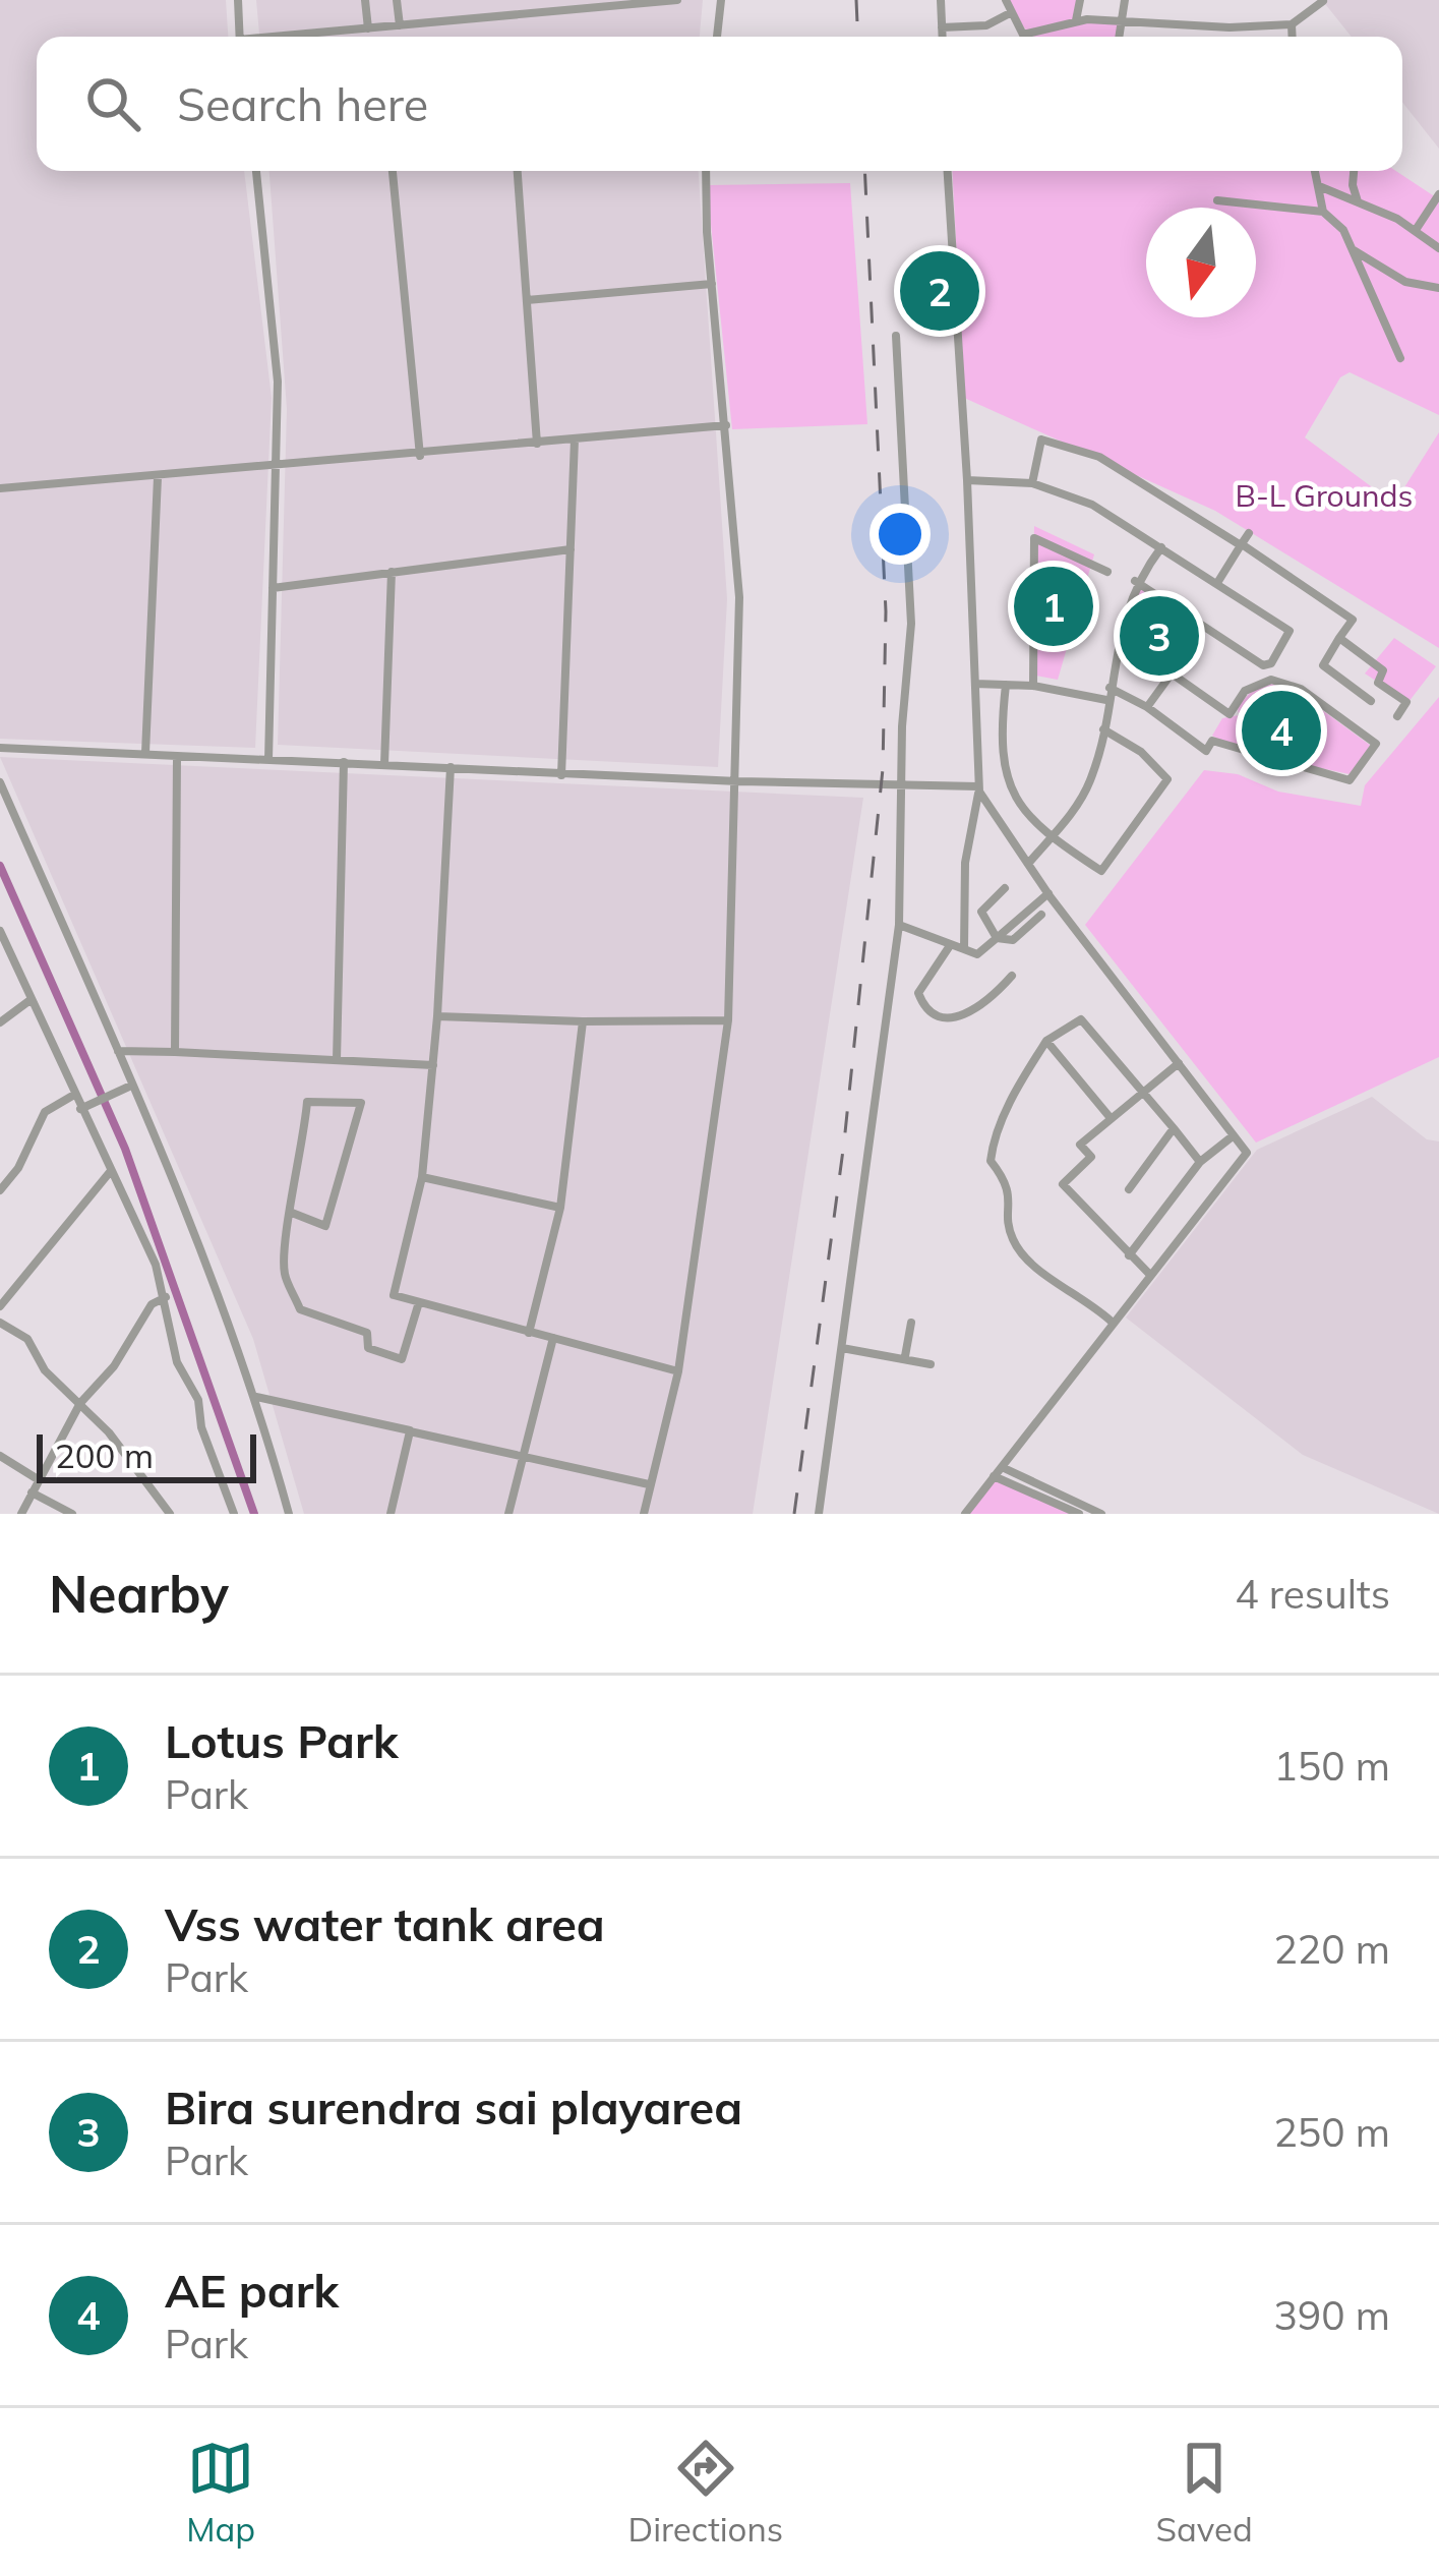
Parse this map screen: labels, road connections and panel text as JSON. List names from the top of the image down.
{
  "parks": ["B-L Grounds"],
  "scale_bar": "200 m",
  "north": "bottom",
  "page": {
    "search": "Search here",
    "pins": [
      "2",
      "1",
      "3",
      "4"
    ],
    "scale": "200 m",
    "heading": ["Nearby", "4 results"],
    "list": [
      {
        "mark": "1",
        "name": "Lotus Park",
        "note": "Park",
        "value": "150 m"
      },
      {
        "mark": "2",
        "name": "Vss water tank area",
        "note": "Park",
        "value": "220 m"
      },
      {
        "mark": "3",
        "name": "Bira surendra sai playarea",
        "note": "Park",
        "value": "250 m"
      },
      {
        "mark": "4",
        "name": "AE park",
        "note": "Park",
        "value": "390 m"
      }
    ],
    "nav": ["Map", "Directions", "Saved"]
  }
}
